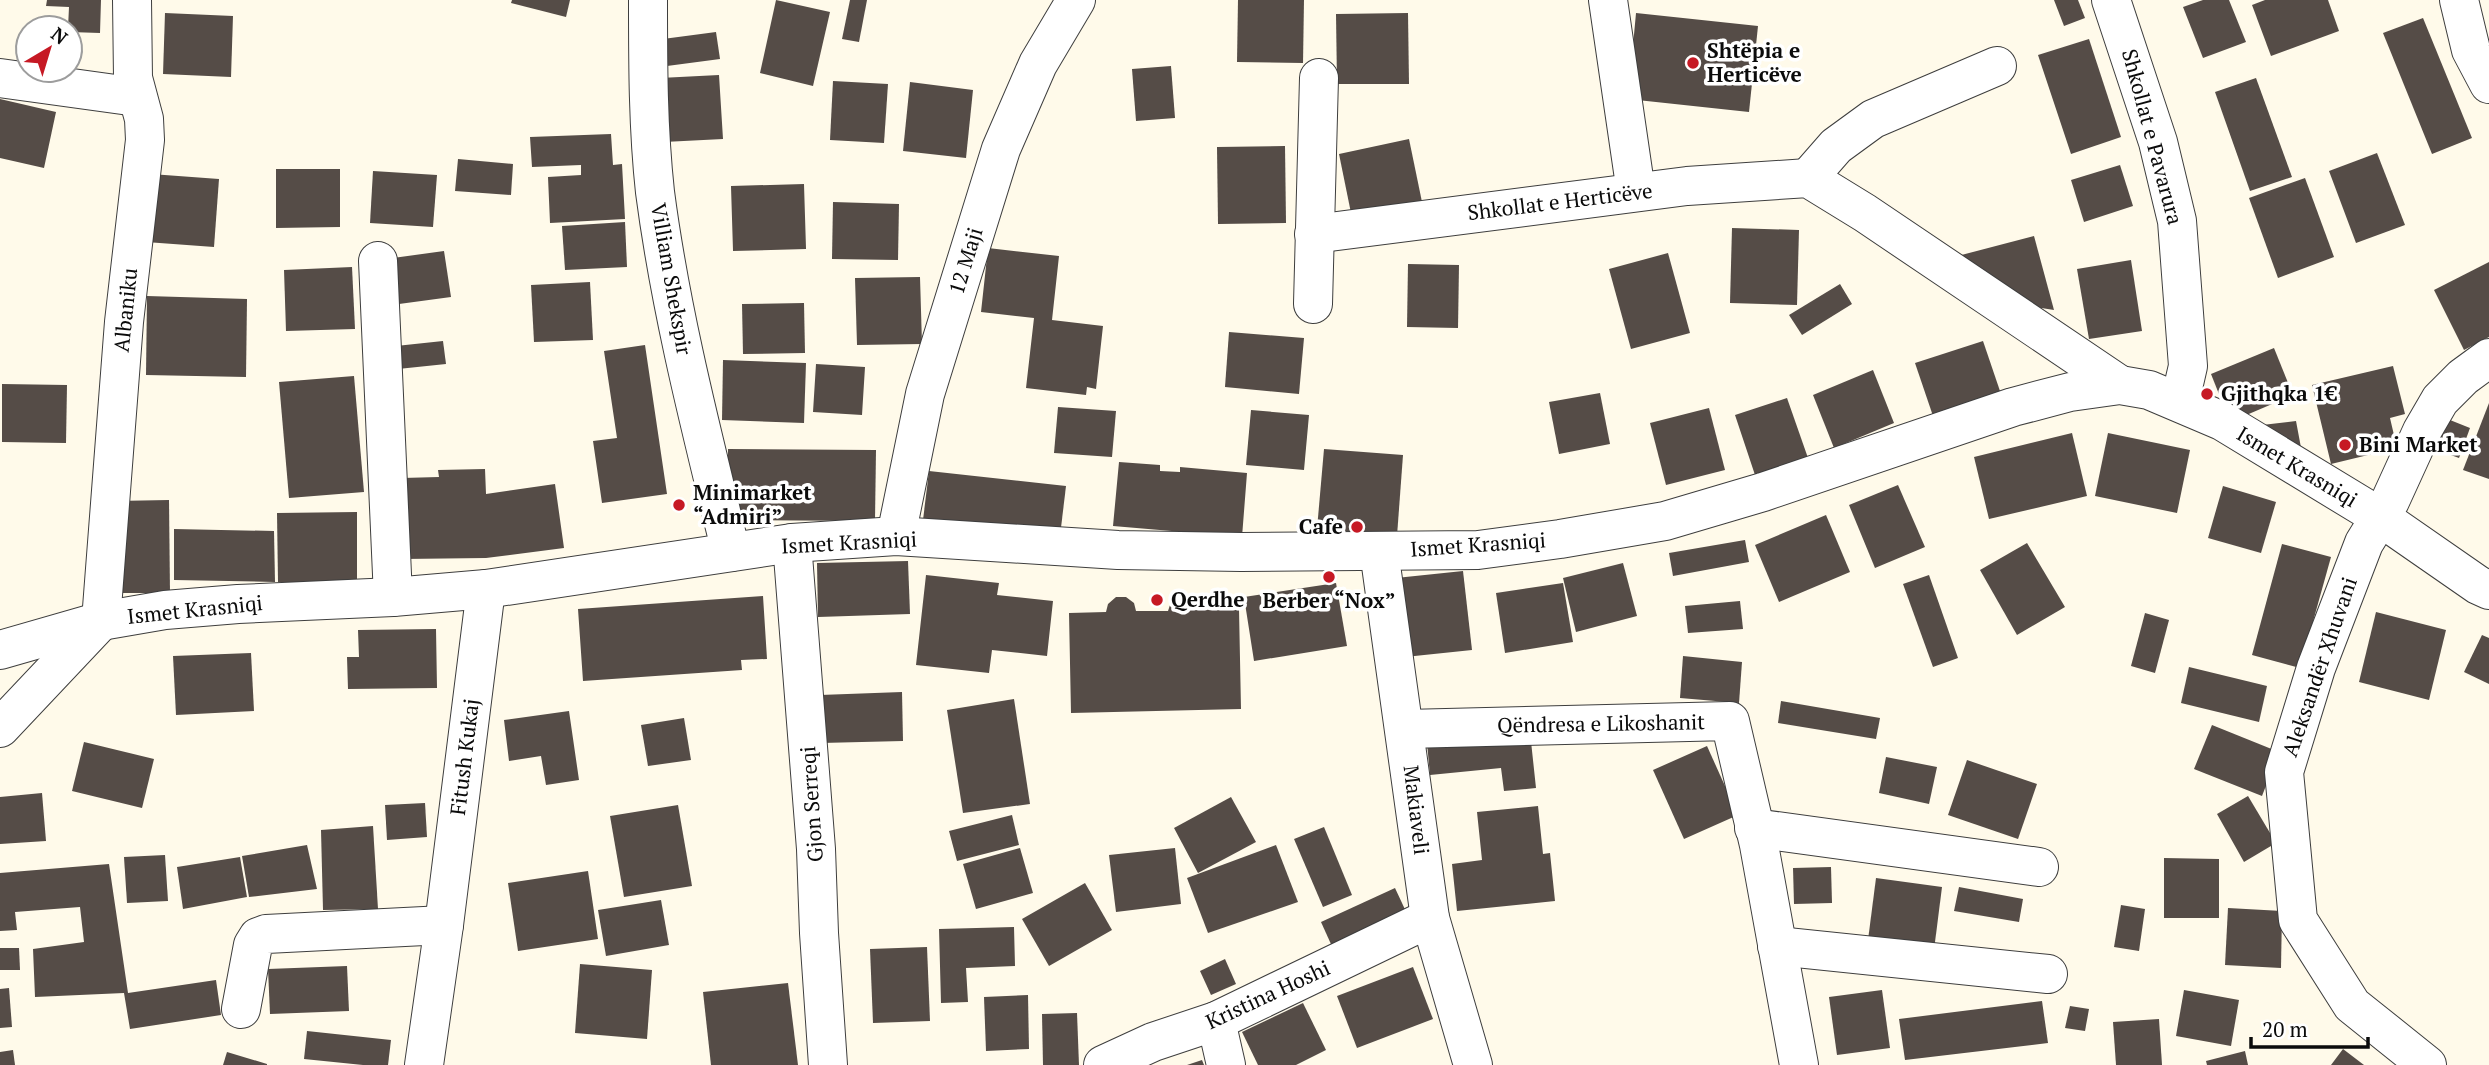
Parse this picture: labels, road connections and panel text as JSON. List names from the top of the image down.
{
  "streets": {
    "street": [
      "Shkollat e Pavarura",
      "Shkollat e Herticëve",
      "12 Maji",
      "Villiam Shekspir",
      "Albaniku",
      "Ismet Krasniqi",
      "Aleksandër Xhuvani",
      "Qëndresa e Likoshanit",
      "Fitush Kukaj",
      "Gjon Serreqi",
      "Makiaveli",
      "Kristina Hoshi"
    ]
  },
  "crossings": [
    ["Shkollat e Pavarura", "Ismet Krasniqi"],
    ["12 Maji", "Ismet Krasniqi"],
    ["Villiam Shekspir", "Ismet Krasniqi"],
    ["Albaniku", "Ismet Krasniqi"],
    ["Ismet Krasniqi", "Aleksandër Xhuvani"],
    ["Ismet Krasniqi", "Fitush Kukaj"],
    ["Ismet Krasniqi", "Gjon Serreqi"],
    ["Ismet Krasniqi", "Makiaveli"],
    ["Qëndresa e Likoshanit", "Makiaveli"],
    ["Makiaveli", "Kristina Hoshi"]
  ],
  "places": [
    "Shtëpia e Herticëve",
    "Gjithqka 1€",
    "Bini Market",
    "Minimarket “Admiri”",
    "Cafe",
    "Berber “Nox”",
    "Qerdhe"
  ],
  "scale_bar": "20 m",
  "north": "top right"
}
